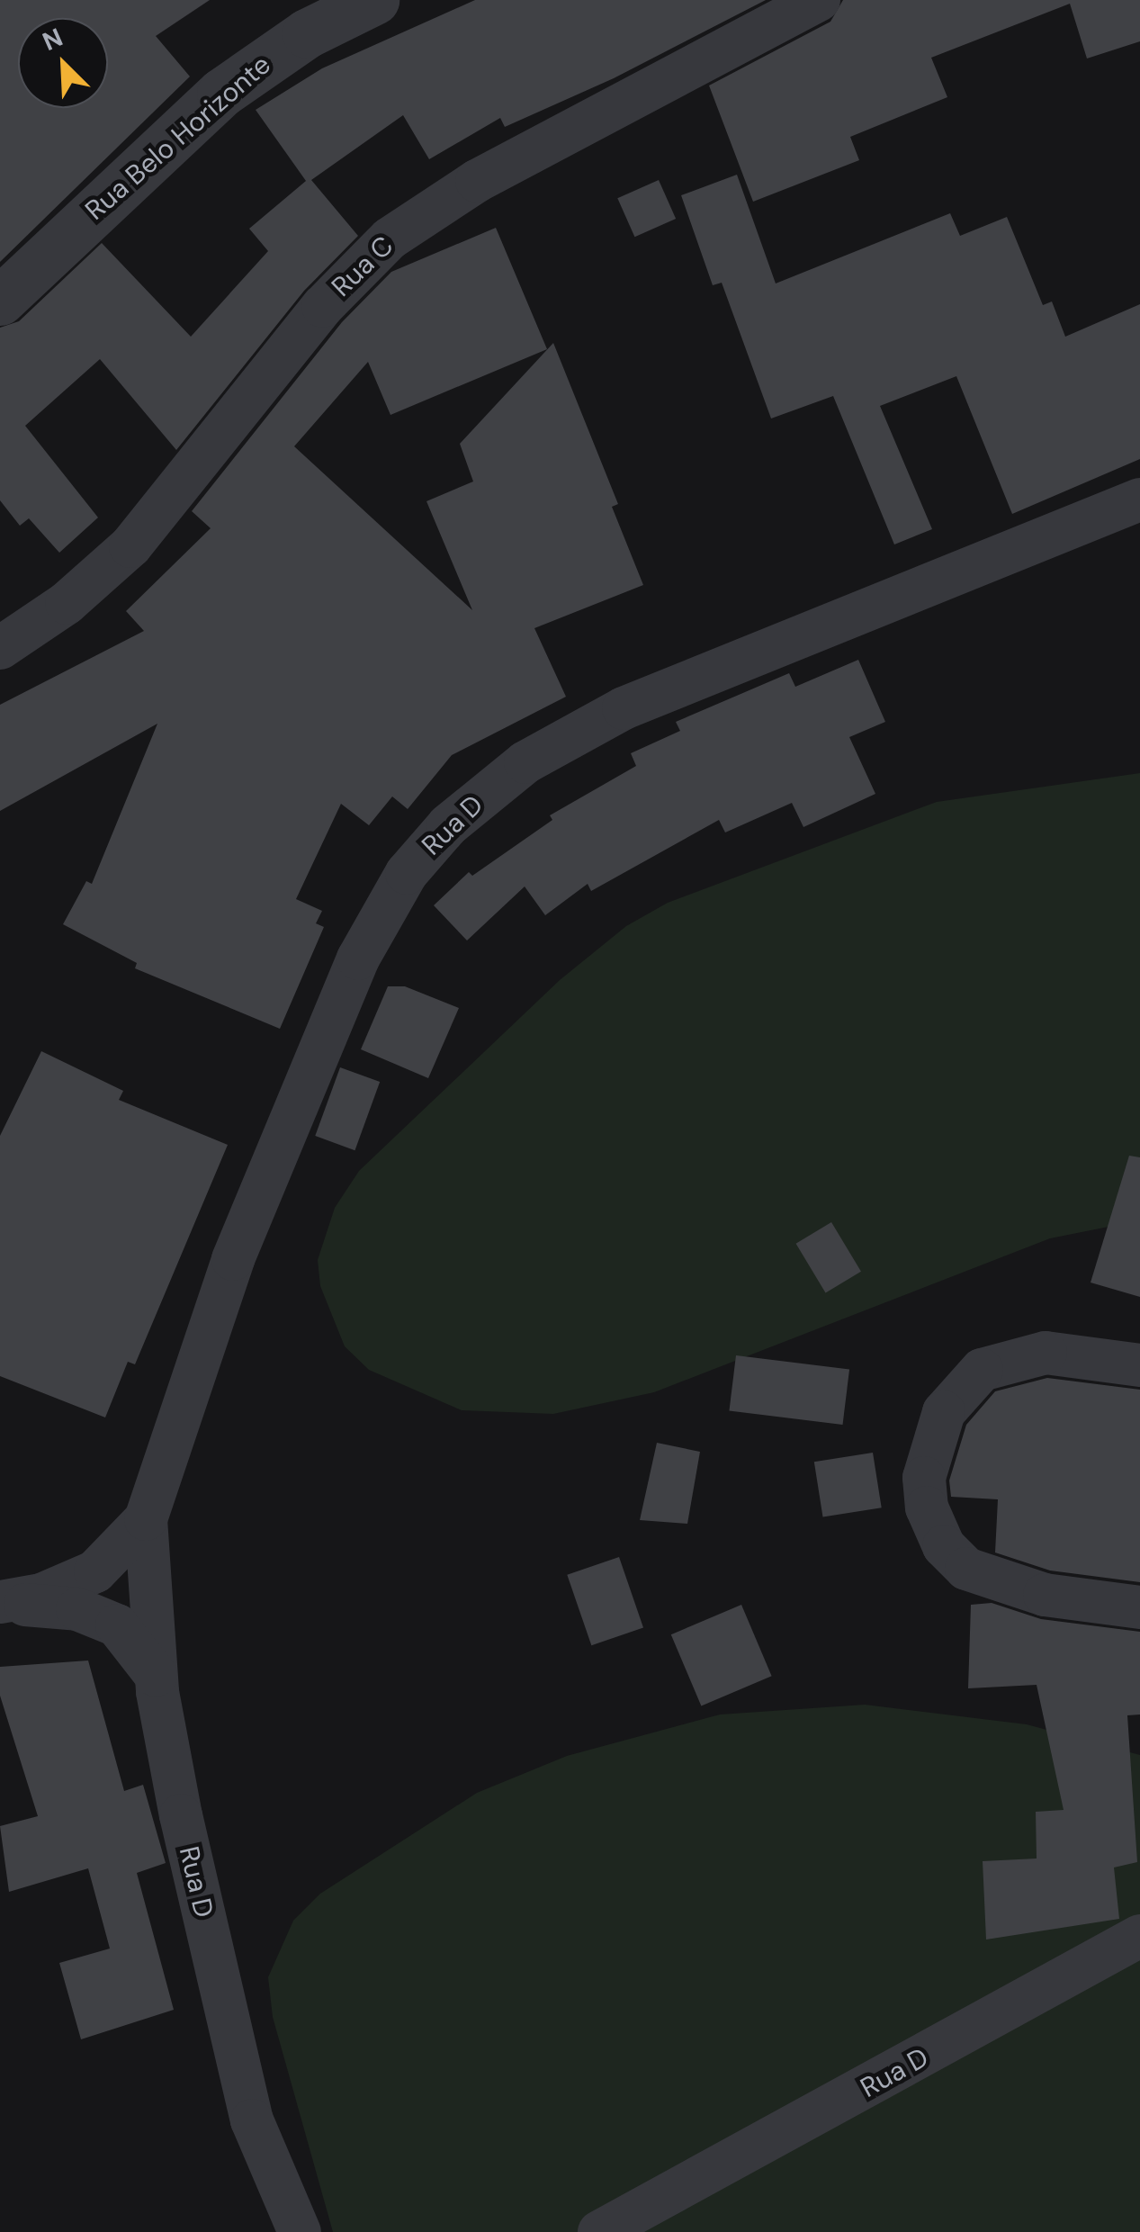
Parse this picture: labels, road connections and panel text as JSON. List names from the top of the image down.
{
  "streets": {
    "street": ["Rua Belo Horizonte", "Rua C", "Rua D"]
  },
  "north": "top left"
}
